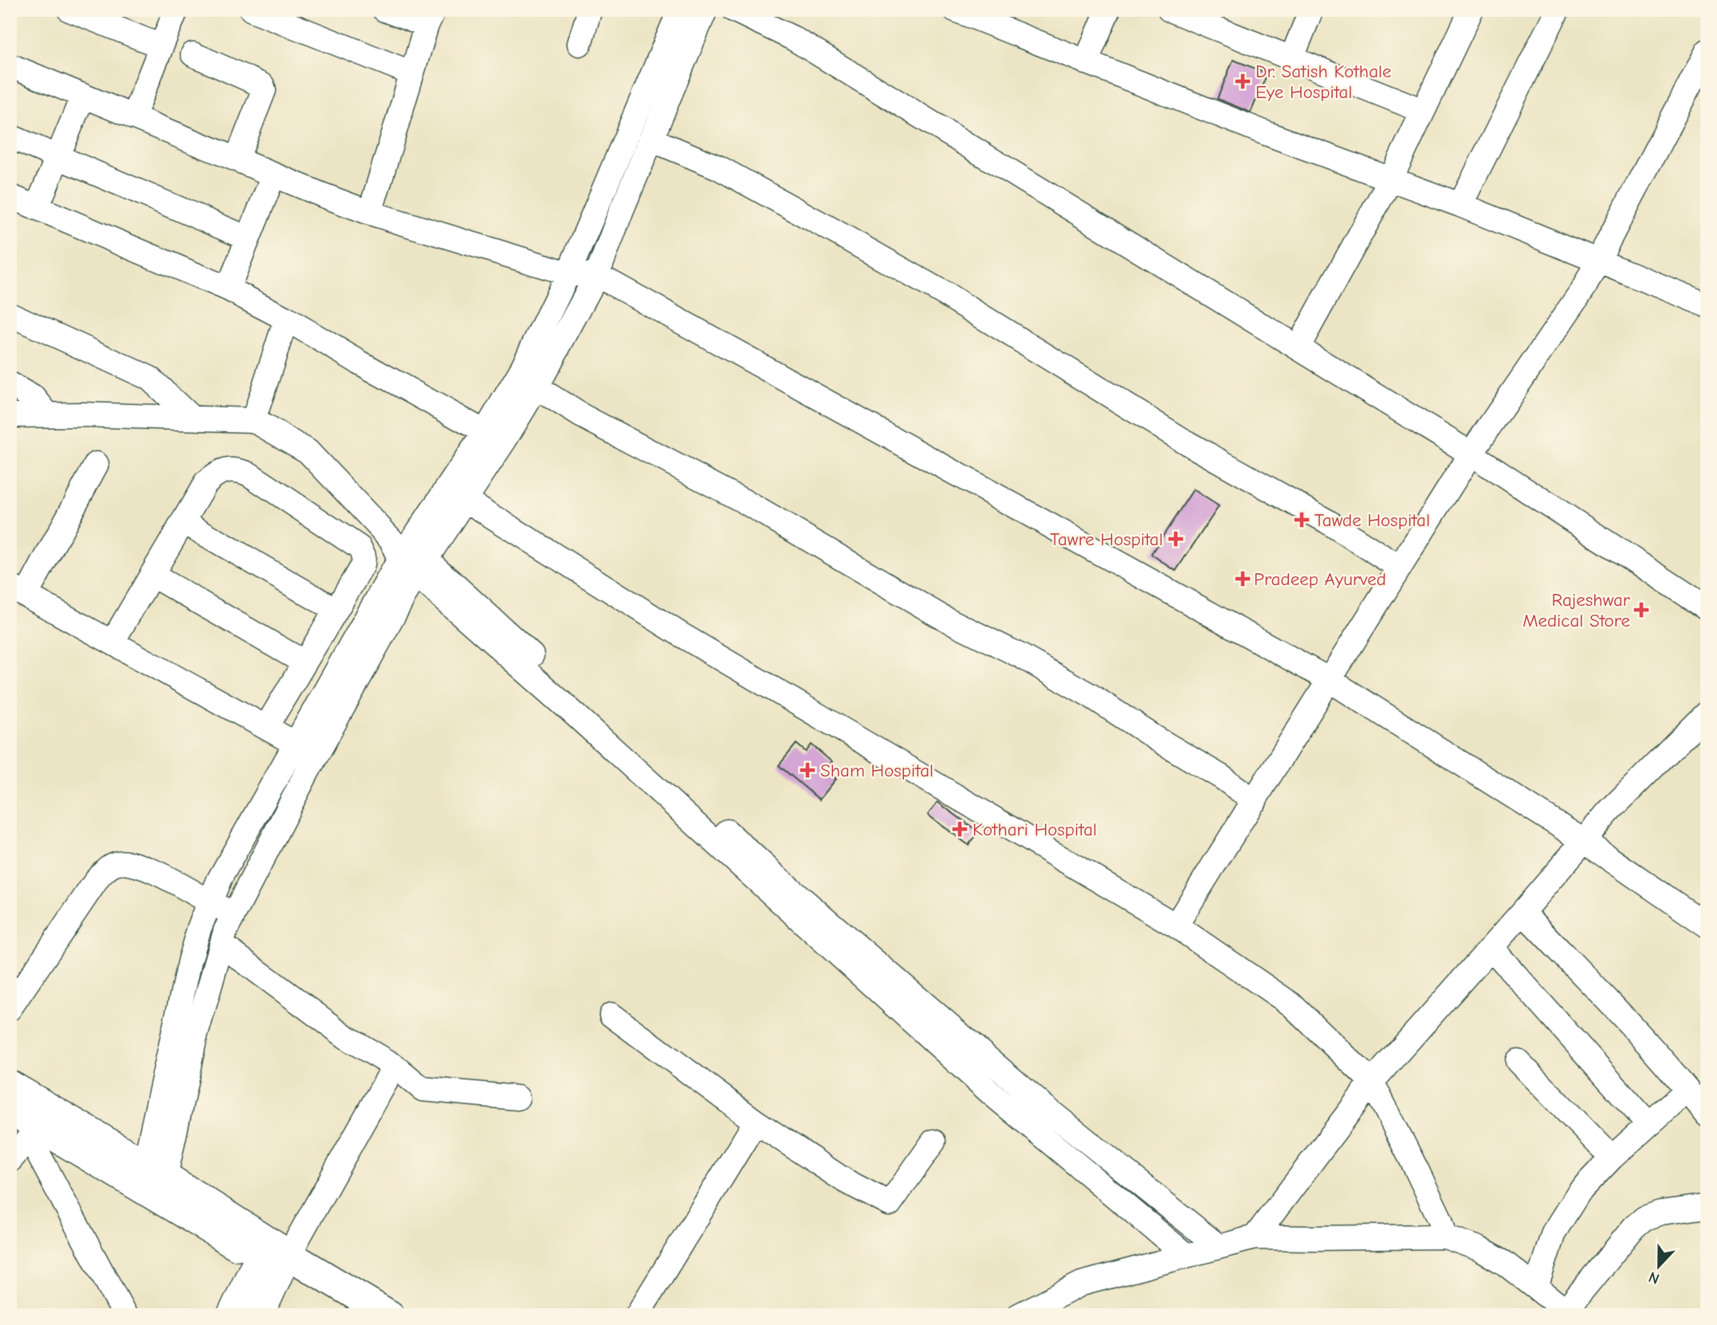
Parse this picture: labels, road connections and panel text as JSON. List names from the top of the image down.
{
  "places": {
    "health": [
      "Dr. Satish Kothale Eye Hospital",
      "Tawde Hospital",
      "Tawre Hospital",
      "Pradeep Ayurved",
      "Rajeshwar Medical Store",
      "Sham Hospital",
      "Kothari Hospital"
    ]
  },
  "north": "bottom"
}
